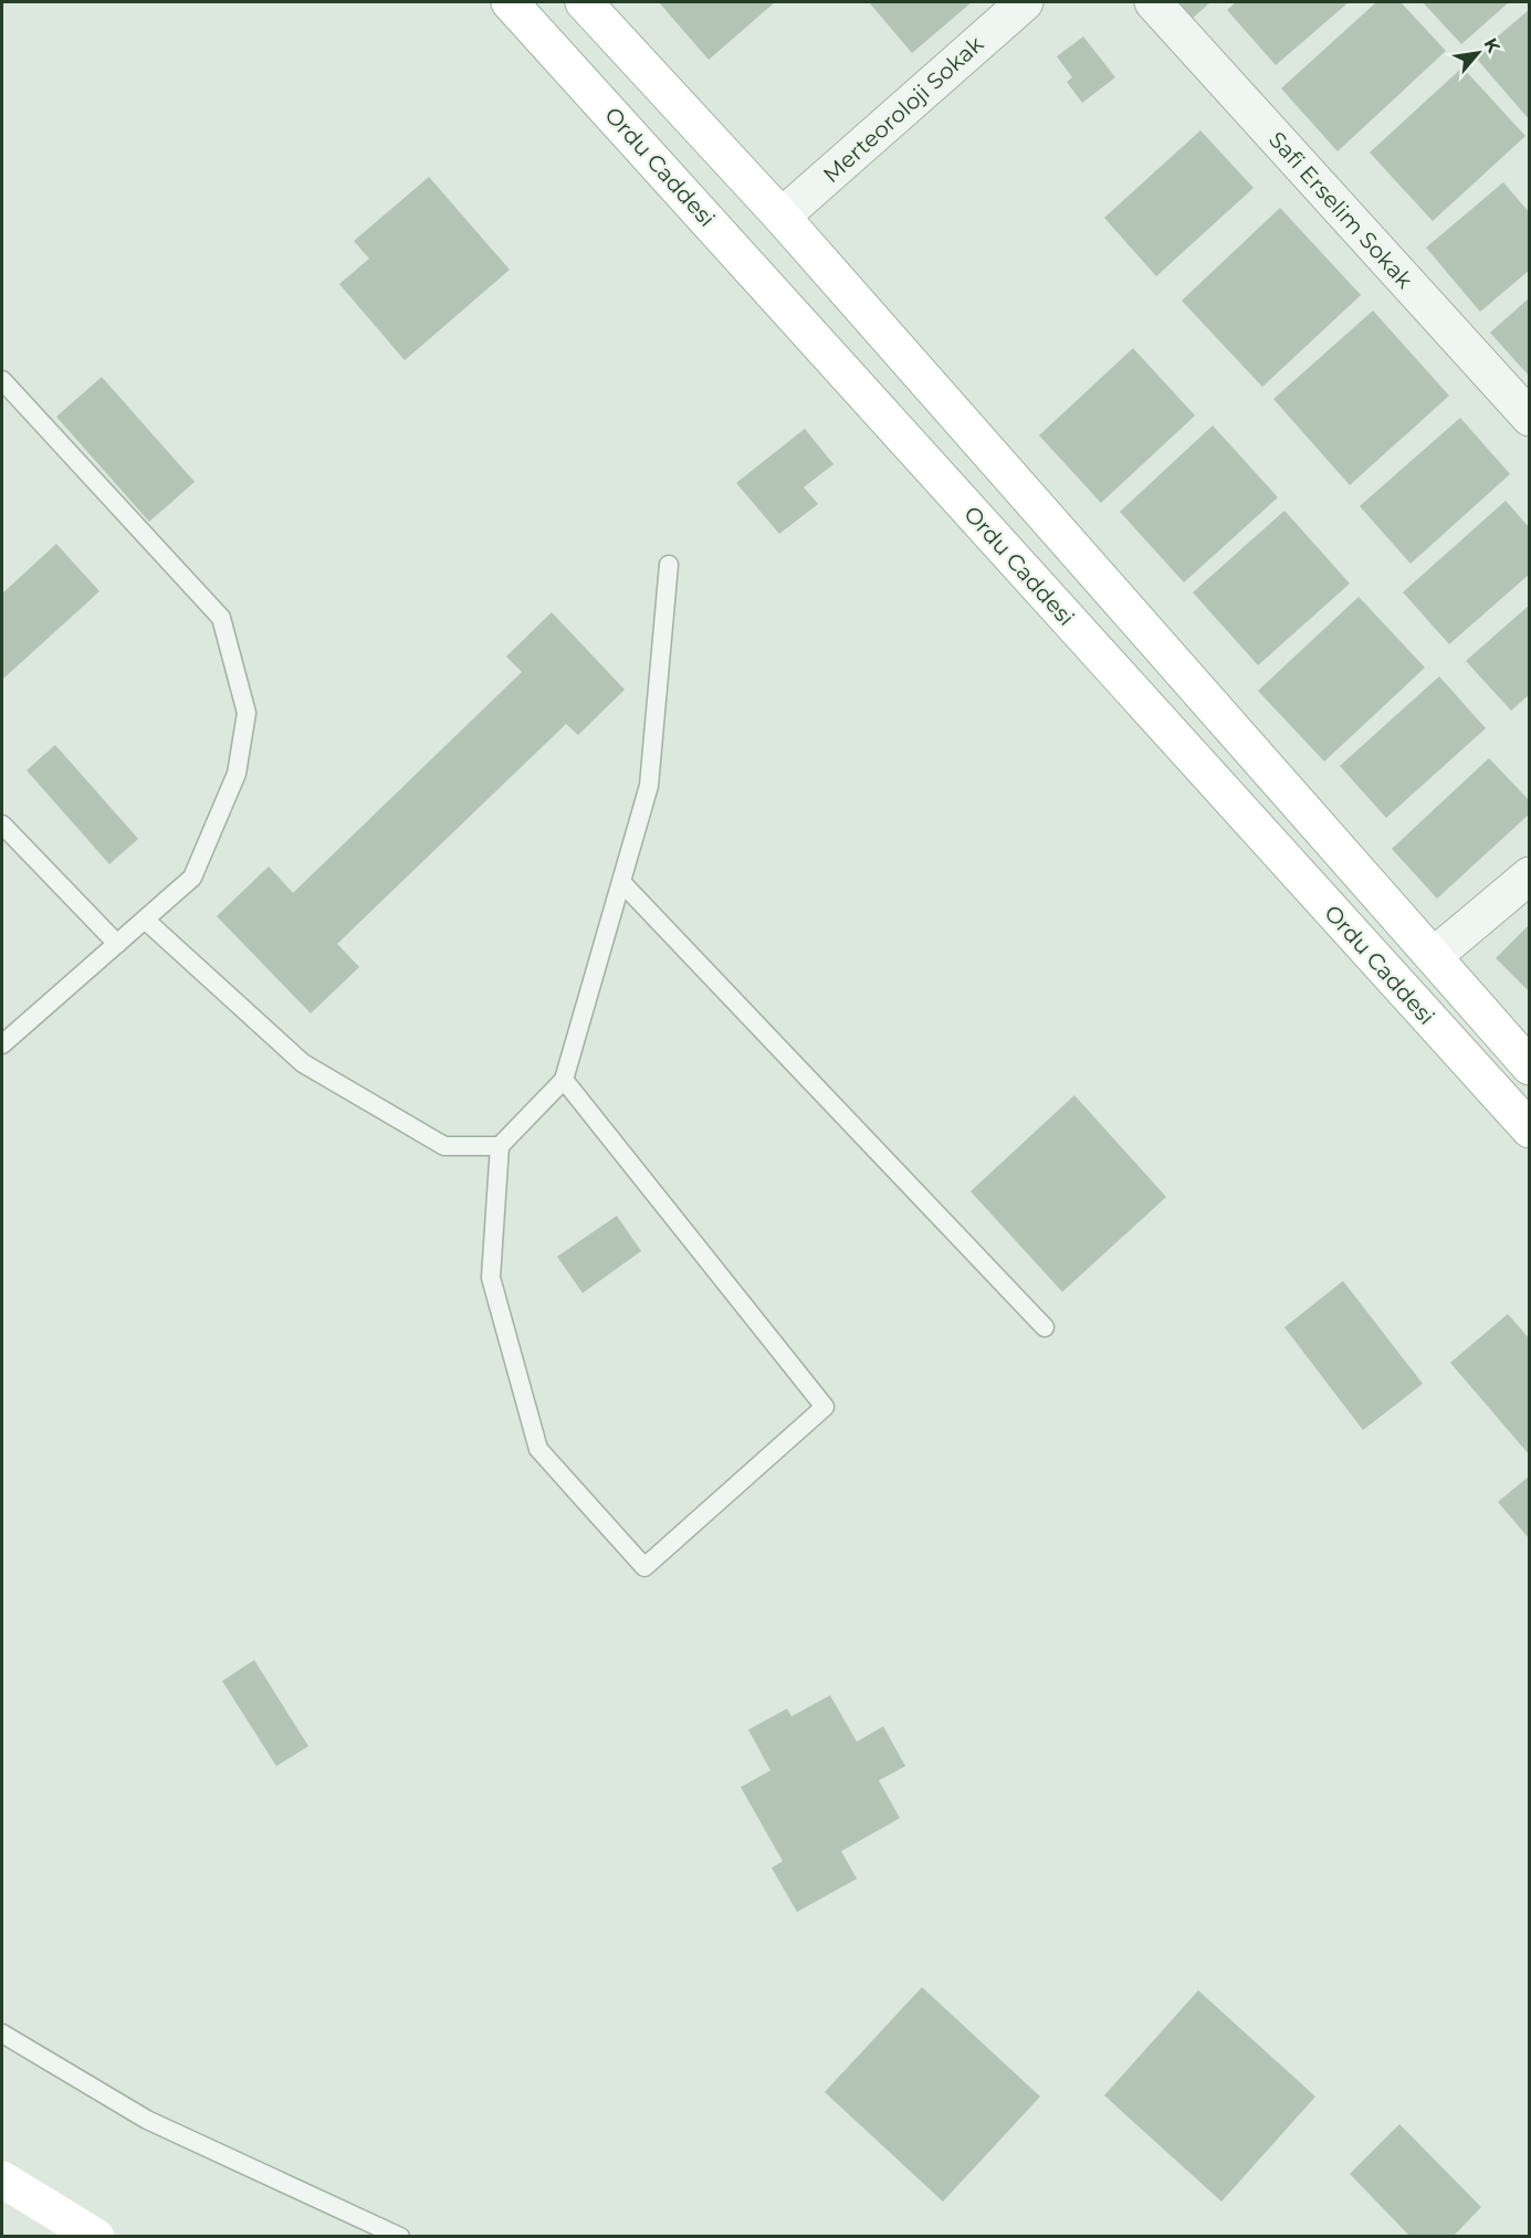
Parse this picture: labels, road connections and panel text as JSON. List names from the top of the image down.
{
  "streets": {
    "main road": ["Ordu Caddesi"],
    "street": ["Merteoroloji Sokak", "Safi Erselim Sokak"]
  },
  "crossings": [
    ["Merteoroloji Sokak", "Ordu Caddesi"]
  ],
  "north": "top right"
}
